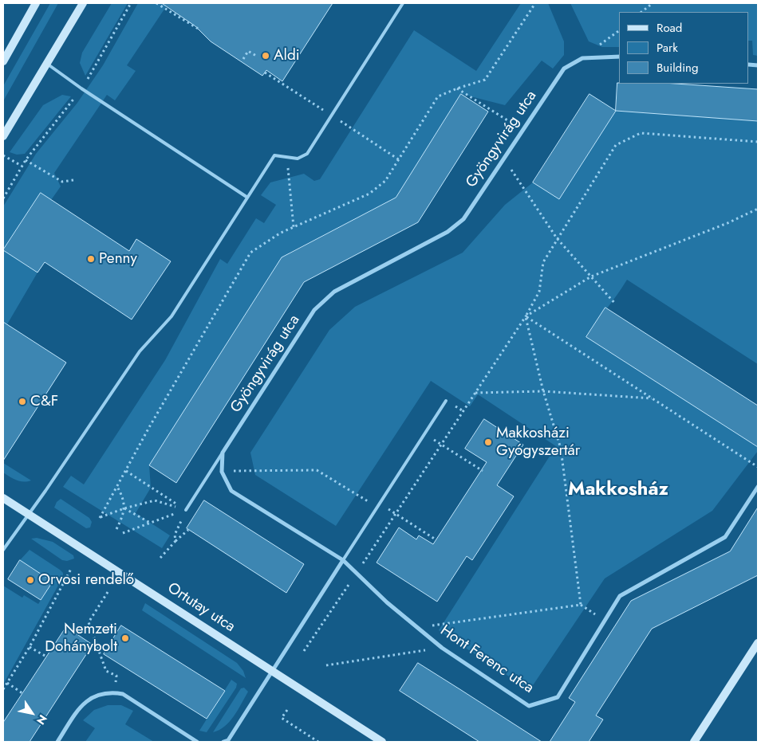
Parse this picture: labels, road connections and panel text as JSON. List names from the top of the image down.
{
  "streets": {
    "street": ["Gyöngyvirág utca", "Ortutay utca", "Hont Ferenc utca"]
  },
  "districts": ["Makkosház"],
  "places": [
    "Aldi",
    "Penny",
    "C&F",
    "Makkosházi Gyógyszertár",
    "Orvosi rendelő",
    "Nemzeti Dohánybolt"
  ],
  "legend": ["Road", "Park", "Building"],
  "north": "bottom right"
}
